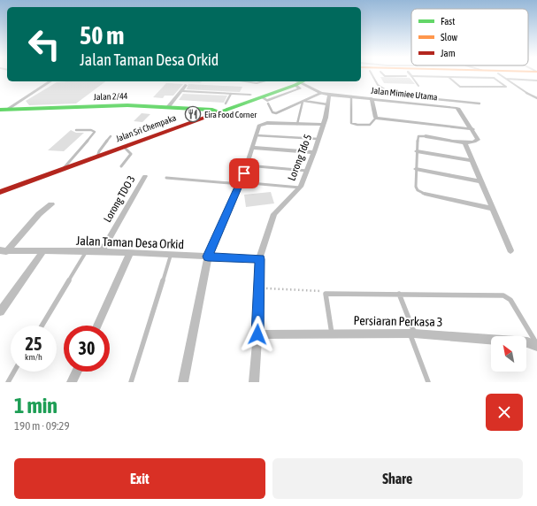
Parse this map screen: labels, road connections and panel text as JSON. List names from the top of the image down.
{
  "streets": {
    "main road": ["Jalan 2/44", "Jalan Sri Chempaka"],
    "street": [
      "Jalan Mimiee Utama",
      "Lorong Tdo 5",
      "Lorong TDO 3",
      "Jalan Taman Desa Orkid",
      "Persiaran Perkasa 3"
    ]
  },
  "crossings": [
    ["Jalan Mimiee Utama", "Jalan Sri Chempaka"],
    ["Jalan Mimiee Utama", "Lorong Tdo 5"],
    ["Jalan 2/44", "Jalan Sri Chempaka"],
    ["Lorong Tdo 5", "Jalan Taman Desa Orkid"],
    ["Lorong TDO 3", "Jalan Taman Desa Orkid"]
  ],
  "places": {
    "restaurant": ["Eira Food Corner"]
  },
  "legend": ["Fast", "Slow", "Jam"],
  "north": "top left",
  "page": {
    "turn": ["50 m", "Jalan Taman Desa Orkid"],
    "speed": "25 km/h",
    "limit": "30",
    "heading": ["1 min", "190 m · 09:29"],
    "buttons": ["Exit", "Share"]
  }
}
